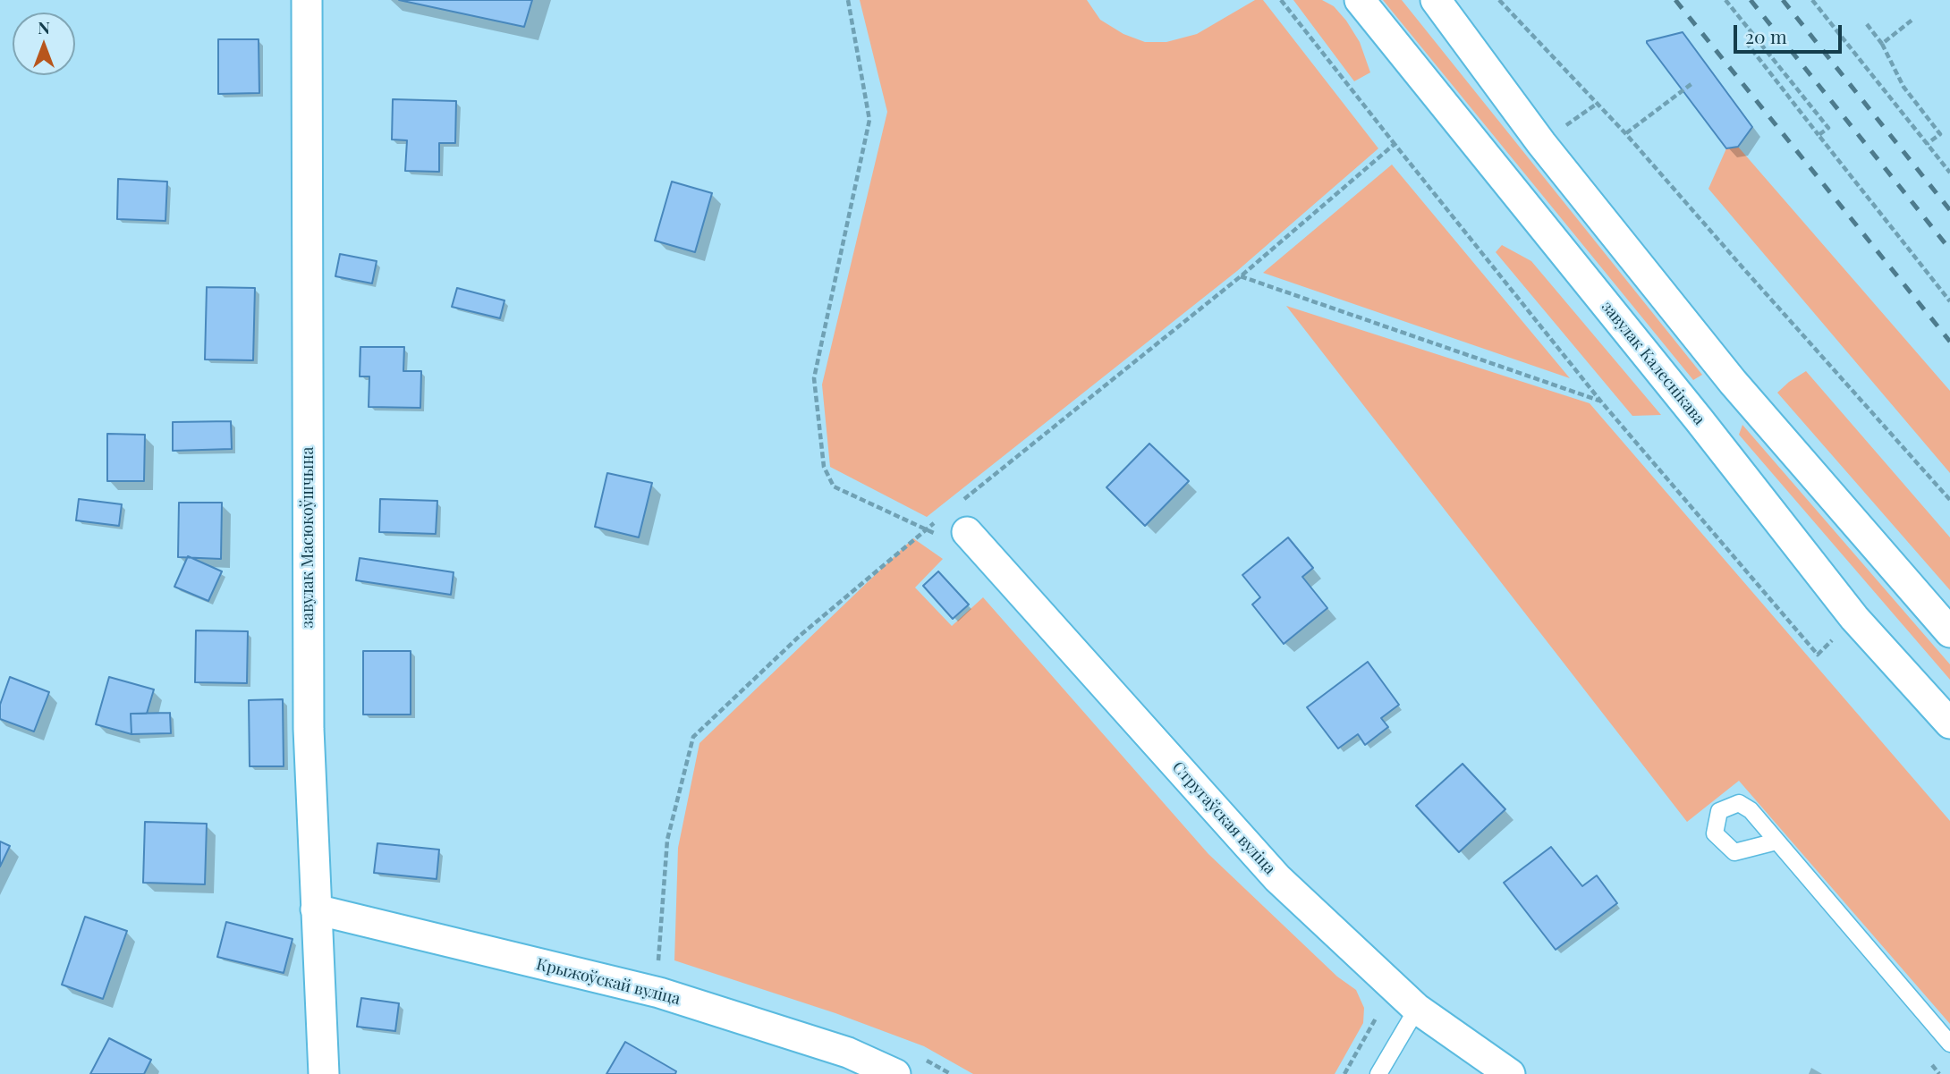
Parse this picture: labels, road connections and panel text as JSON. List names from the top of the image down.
{
  "streets": {
    "street": [
      "завулак Калеснікава",
      "завулак Масюкоўшчына",
      "Стругаўская вуліца",
      "Крыжоўскай вуліца"
    ]
  },
  "crossings": [
    ["завулак Масюкоўшчына", "Крыжоўскай вуліца"]
  ],
  "scale_bar": "20 m",
  "north": "top"
}
